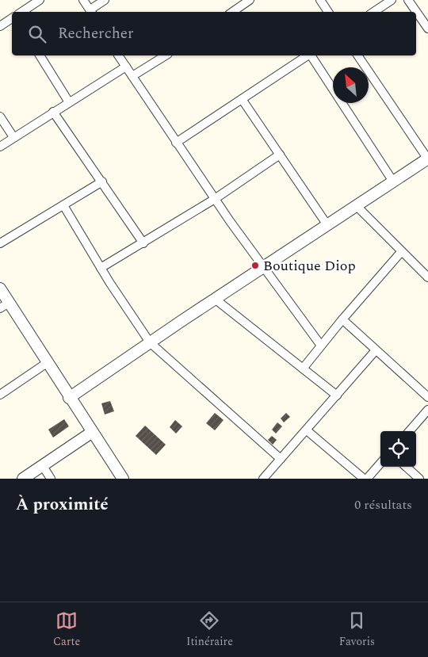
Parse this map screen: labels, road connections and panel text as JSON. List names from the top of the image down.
{
  "places": ["Boutique Diop"],
  "north": "top left",
  "page": {
    "search": "Rechercher",
    "heading": ["À proximité", "0 résultats"],
    "nav": ["Carte", "Itinéraire", "Favoris"]
  }
}
